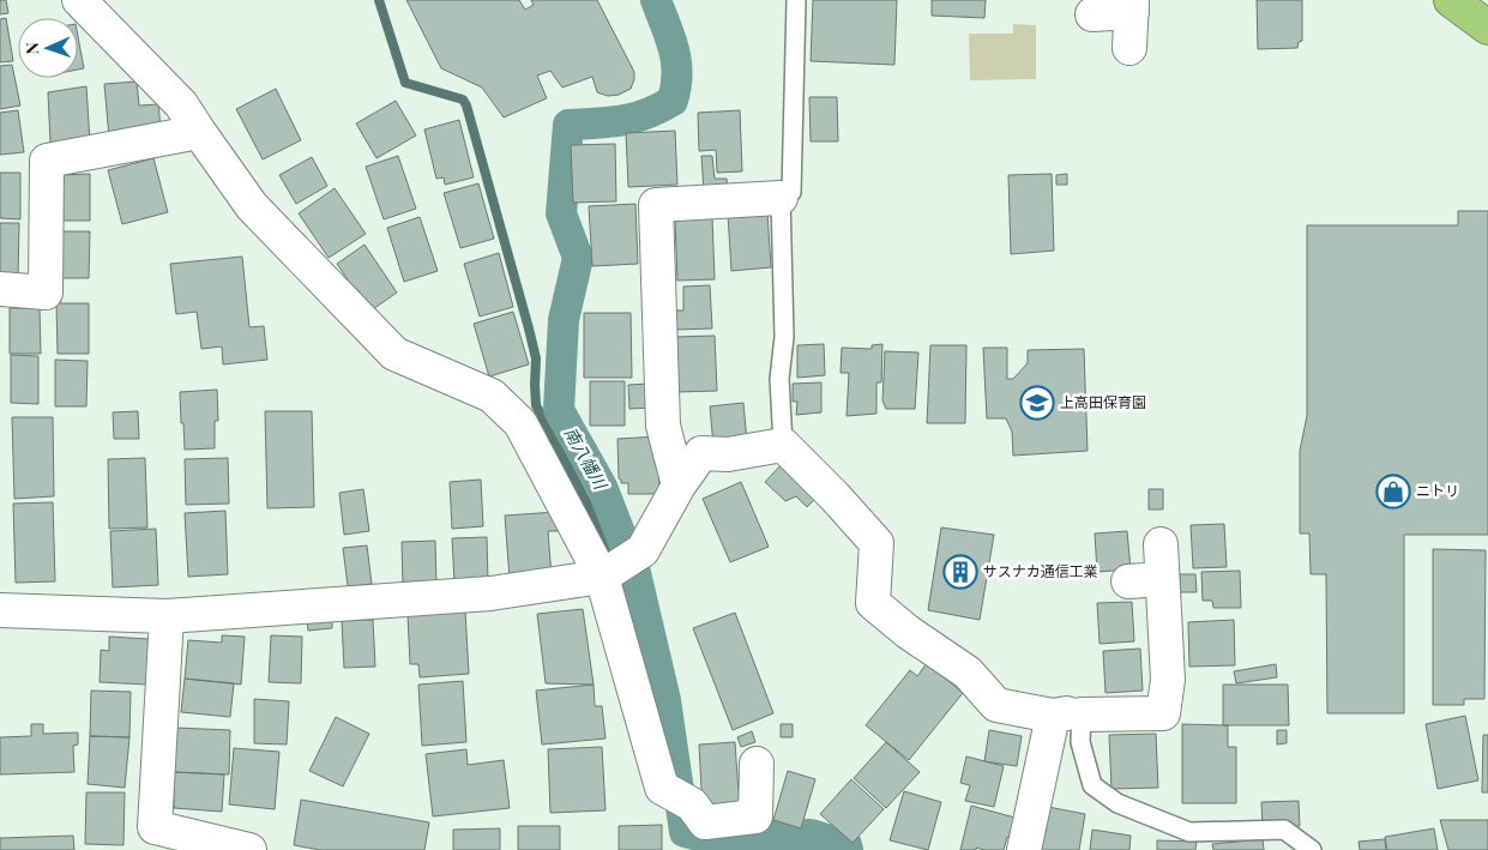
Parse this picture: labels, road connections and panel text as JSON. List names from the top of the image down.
{
  "water": ["南八幡川"],
  "places": {
    "school or university": ["上高田保育園"],
    "shop": ["ニトリ"],
    "building": ["サスナカ通信工業"]
  },
  "north": "left"
}
